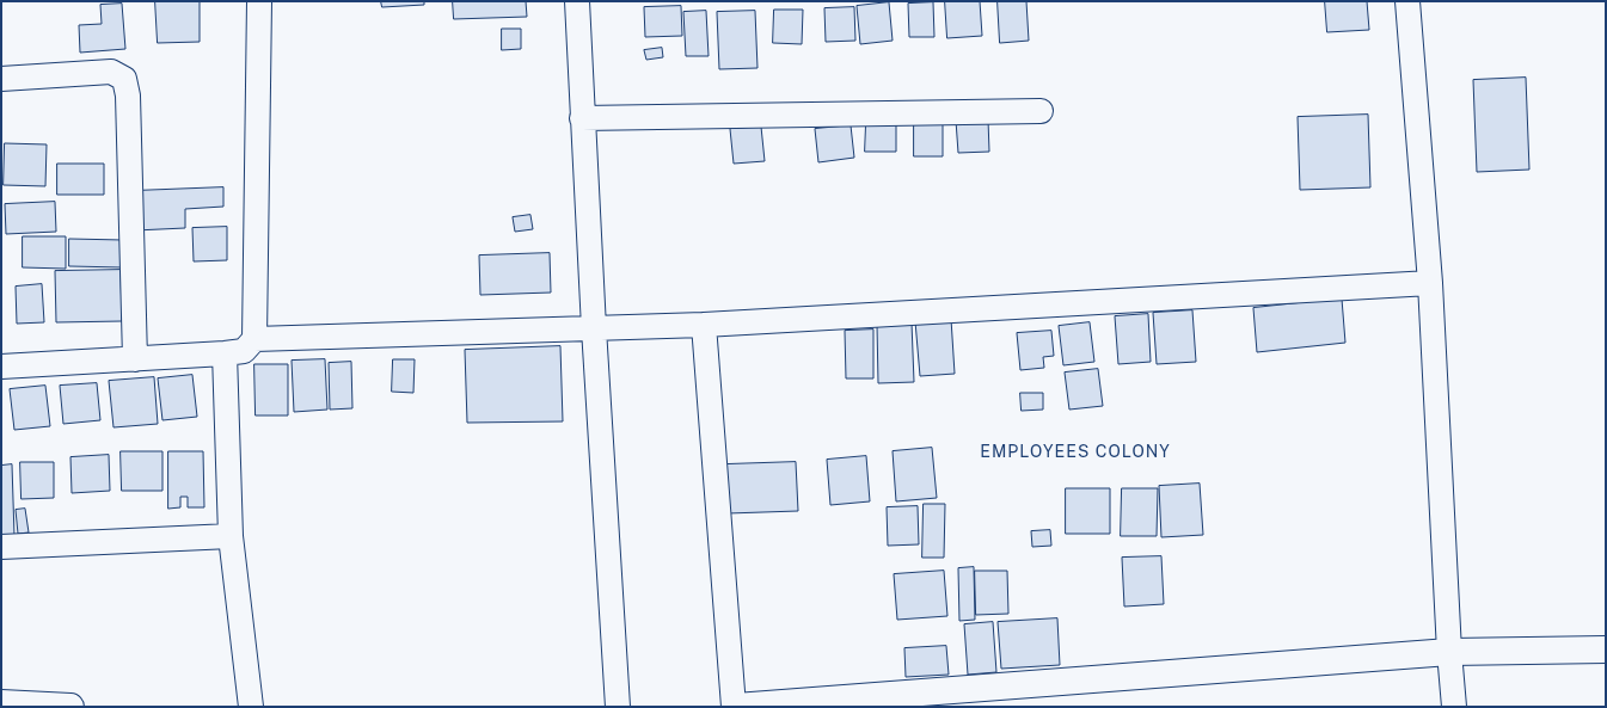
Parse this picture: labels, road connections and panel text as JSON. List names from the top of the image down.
{
  "districts": ["EMPLOYEES COLONY"]
}
